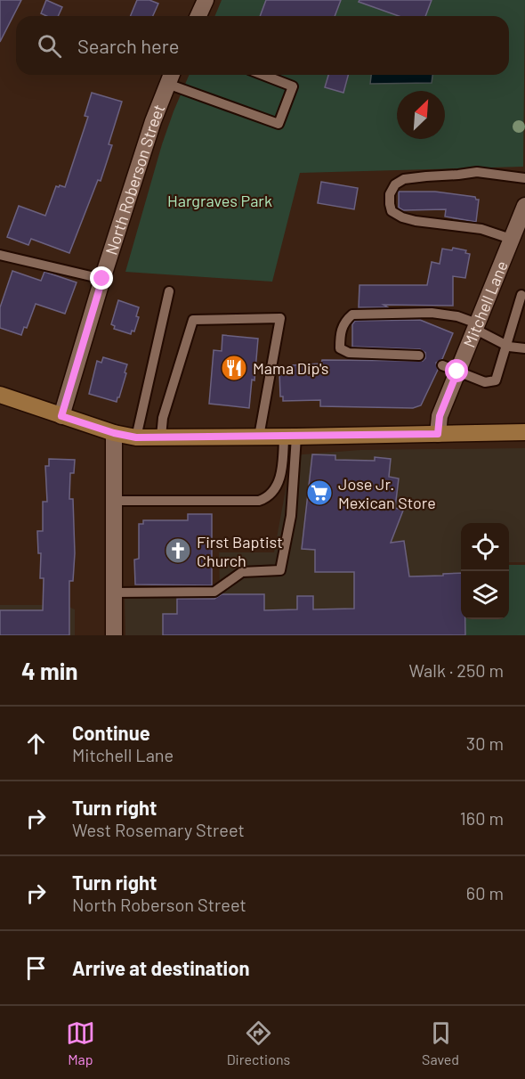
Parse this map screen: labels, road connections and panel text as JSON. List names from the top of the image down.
{
  "streets": {
    "street": ["North Roberson Street", "Mitchell Lane"]
  },
  "parks": ["Hargraves Park"],
  "places": {
    "restaurant": ["Mama Dip's"],
    "supermarket": ["Jose Jr. Mexican Store"],
    "church": ["First Baptist Church"]
  },
  "north": "top right",
  "page": {
    "search": "Search here",
    "heading": ["4 min", "Walk · 250 m"],
    "list": [
      ["Continue", "Mitchell Lane", "30 m"],
      ["Turn right", "West Rosemary Street", "160 m"],
      ["Turn right", "North Roberson Street", "60 m"],
      "Arrive at destination"
    ],
    "nav": ["Map", "Directions", "Saved"]
  }
}
